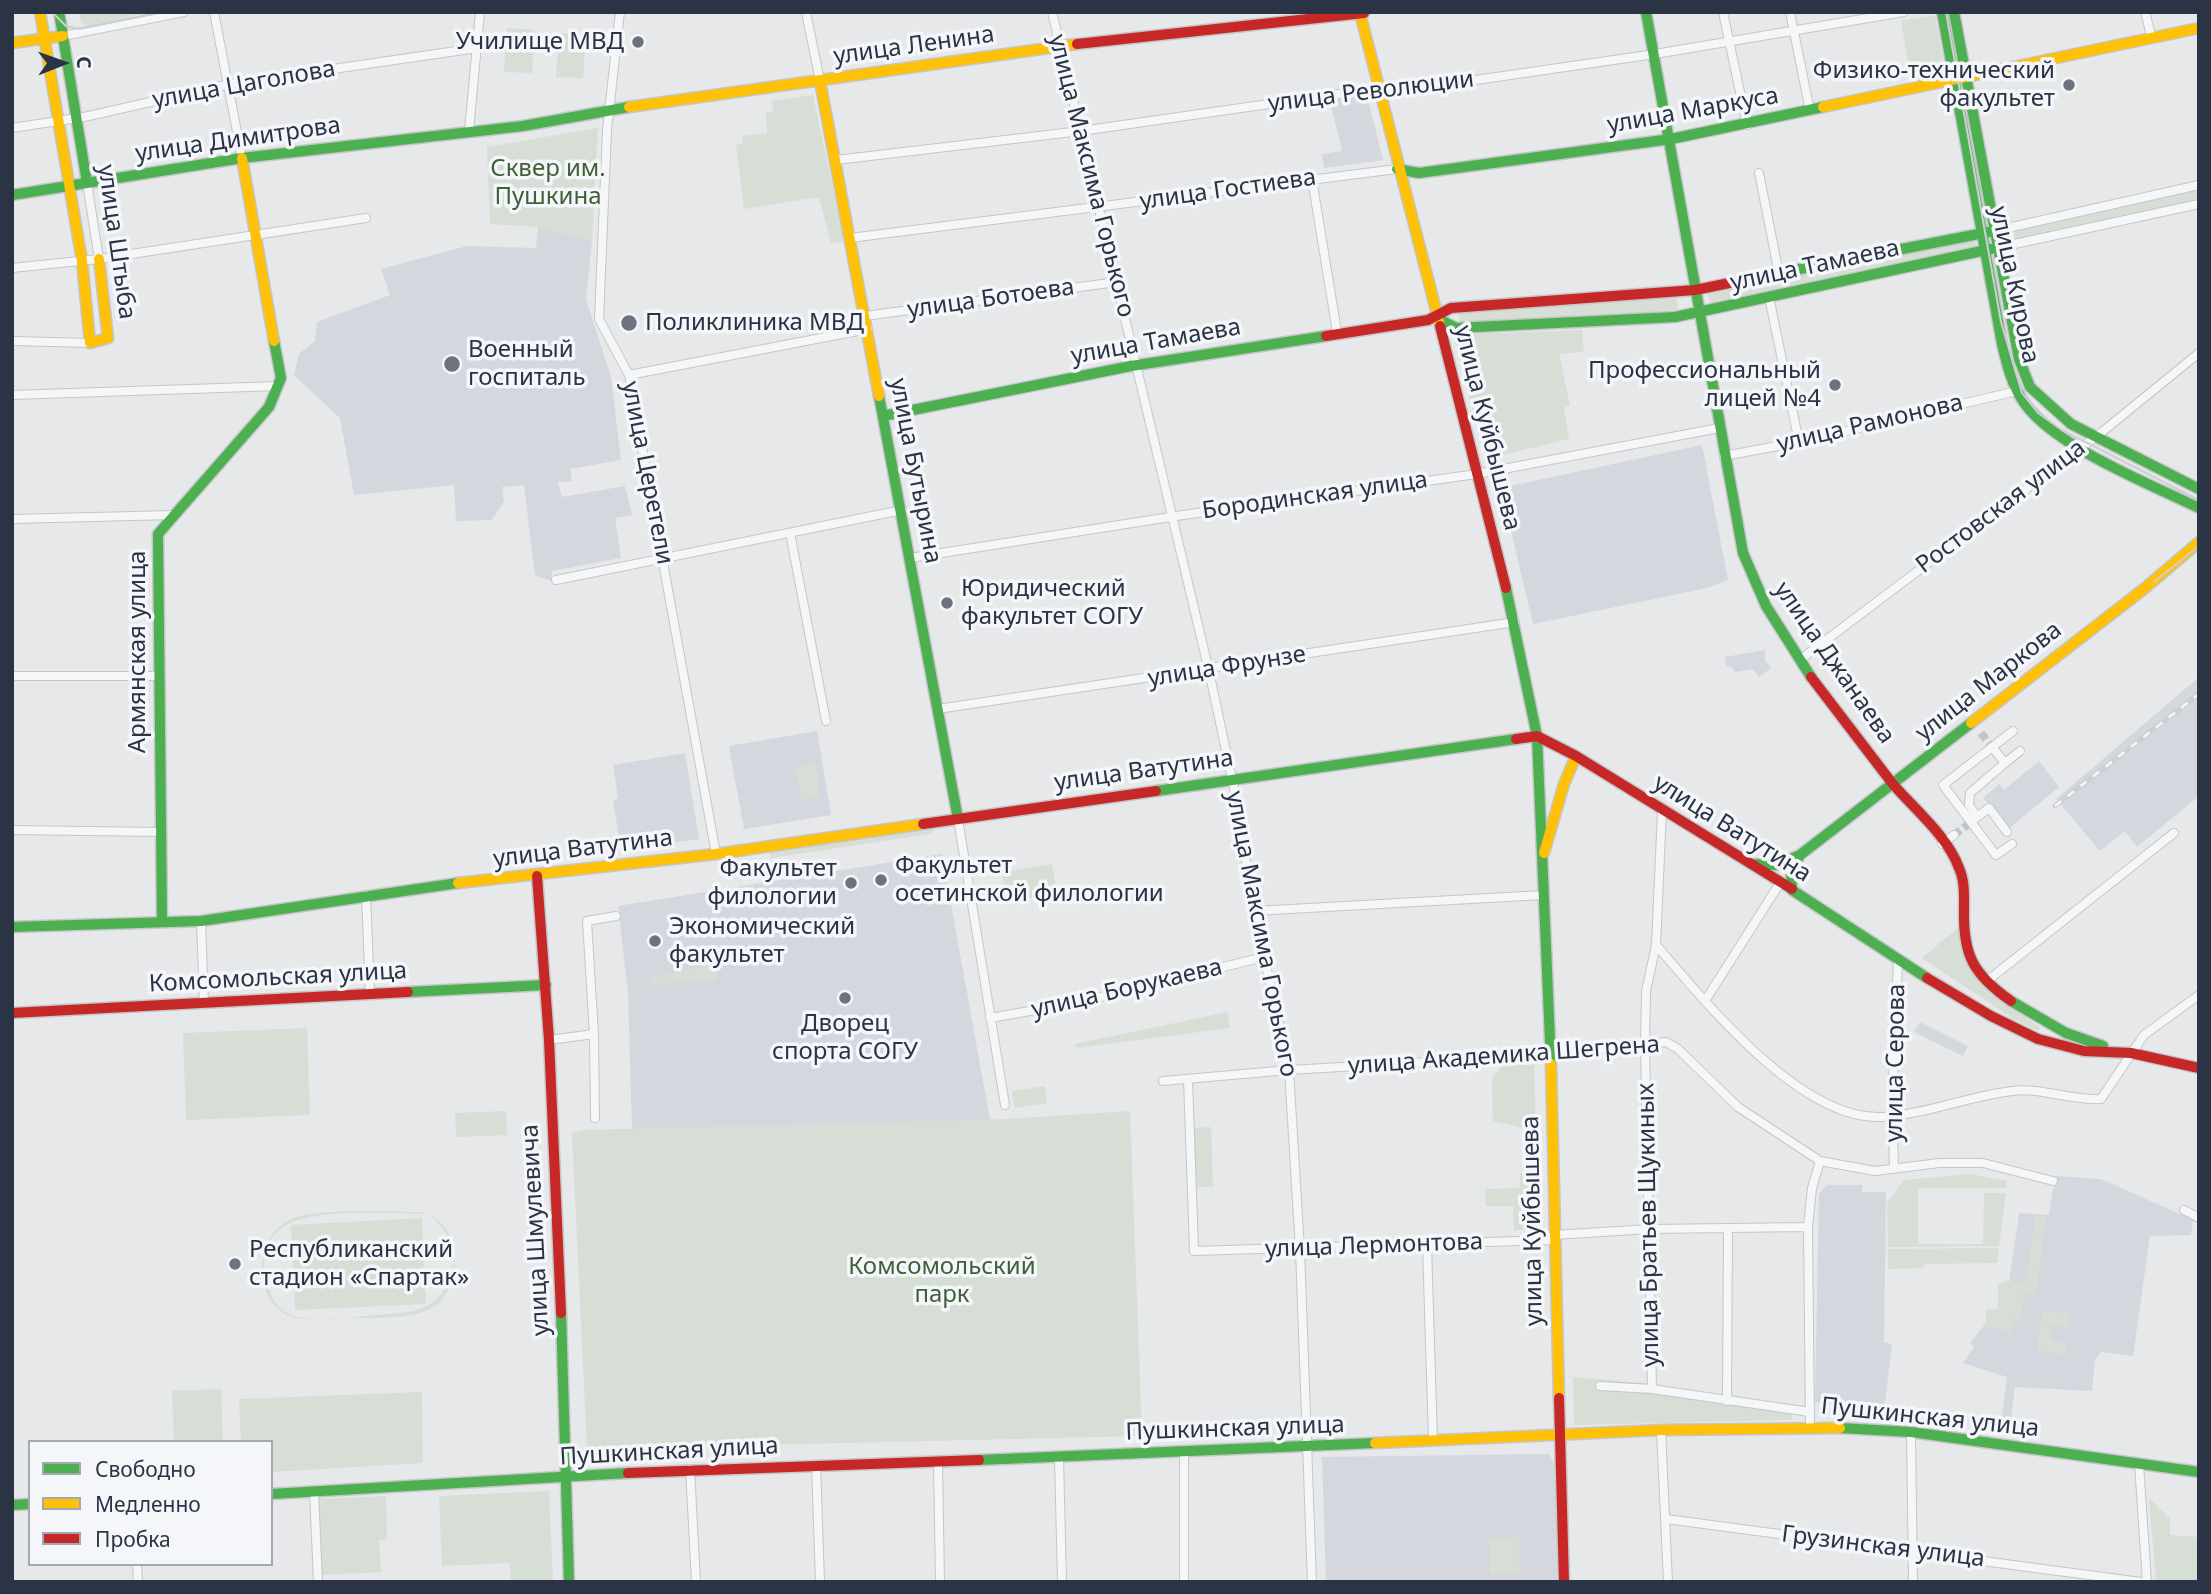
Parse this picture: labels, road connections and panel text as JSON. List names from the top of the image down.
{
  "streets": {
    "main road": [
      "улица Ленина",
      "улица Маркуса",
      "улица Димитрова",
      "улица Штыба",
      "улица Тамаева",
      "улица Кирова",
      "улица Куйбышева",
      "улица Бутырина",
      "Армянская улица",
      "улица Джанаева",
      "улица Маркова",
      "улица Ватутина",
      "Комсомольская улица",
      "улица Шмулевича",
      "Пушкинская улица"
    ],
    "street": [
      "улица Цаголова",
      "улица Революции",
      "улица Максима Горького",
      "улица Гостиева",
      "улица Ботоева",
      "улица Рамонова",
      "улица Церетели",
      "Бородинская улица",
      "Ростовская улица",
      "улица Фрунзе",
      "улица Борукаева",
      "улица Академика Шегрена",
      "улица Серова",
      "улица Братьев Щукиных",
      "улица Лермонтова",
      "Грузинская улица"
    ]
  },
  "crossings": [
    ["улица Ленина", "улица Димитрова"],
    ["улица Ленина", "улица Максима Горького"],
    ["улица Ленина", "улица Куйбышева"],
    ["улица Ленина", "улица Бутырина"],
    ["улица Ленина", "улица Церетели"],
    ["улица Цаголова", "улица Штыба"],
    ["улица Революции", "улица Максима Горького"],
    ["улица Революции", "улица Куйбышева"],
    ["улица Революции", "улица Бутырина"],
    ["улица Революции", "улица Джанаева"],
    ["улица Маркуса", "улица Гостиева"],
    ["улица Маркуса", "улица Кирова"],
    ["улица Маркуса", "улица Куйбышева"],
    ["улица Маркуса", "улица Джанаева"],
    ["улица Димитрова", "улица Штыба"],
    ["улица Максима Горького", "улица Гостиева"],
    ["улица Максима Горького", "улица Тамаева"],
    ["улица Максима Горького", "улица Ботоева"],
    ["улица Максима Горького", "Бородинская улица"],
    ["улица Максима Горького", "улица Фрунзе"],
    ["улица Максима Горького", "улица Ватутина"],
    ["улица Максима Горького", "улица Борукаева"],
    ["улица Максима Горького", "улица Академика Шегрена"],
    ["улица Максима Горького", "улица Лермонтова"],
    ["улица Максима Горького", "Пушкинская улица"],
    ["улица Гостиева", "улица Куйбышева"],
    ["улица Гостиева", "улица Бутырина"],
    ["улица Тамаева", "улица Кирова"],
    ["улица Тамаева", "улица Куйбышева"],
    ["улица Тамаева", "улица Бутырина"],
    ["улица Тамаева", "улица Джанаева"],
    ["улица Кирова", "улица Рамонова"],
    ["улица Кирова", "Ростовская улица"],
    ["улица Ботоева", "улица Бутырина"],
    ["улица Рамонова", "улица Джанаева"],
    ["улица Куйбышева", "Бородинская улица"],
    ["улица Куйбышева", "улица Фрунзе"],
    ["улица Куйбышева", "улица Ватутина"],
    ["улица Куйбышева", "улица Академика Шегрена"],
    ["улица Куйбышева", "улица Лермонтова"],
    ["улица Куйбышева", "Пушкинская улица"],
    ["улица Бутырина", "Бородинская улица"],
    ["улица Бутырина", "улица Фрунзе"],
    ["улица Бутырина", "улица Ватутина"],
    ["улица Бутырина", "улица Борукаева"],
    ["улица Церетели", "улица Ватутина"],
    ["Бородинская улица", "улица Джанаева"],
    ["Ростовская улица", "улица Джанаева"],
    ["Армянская улица", "улица Ватутина"],
    ["улица Джанаева", "улица Маркова"],
    ["улица Джанаева", "улица Ватутина"],
    ["улица Маркова", "улица Ватутина"],
    ["улица Ватутина", "улица Серова"],
    ["улица Ватутина", "улица Братьев Щукиных"],
    ["улица Ватутина", "улица Шмулевича"],
    ["Комсомольская улица", "улица Шмулевича"],
    ["улица Академика Шегрена", "улица Серова"],
    ["улица Академика Шегрена", "улица Братьев Щукиных"],
    ["улица Академика Шегрена", "улица Лермонтова"],
    ["улица Братьев Щукиных", "улица Лермонтова"],
    ["улица Шмулевича", "Пушкинская улица"]
  ],
  "parks": ["Сквер им. Пушкина", "Комсомольский парк"],
  "places": [
    "Училище МВД",
    "Физико-технический факультет",
    "Поликлиника МВД",
    "Военный госпиталь",
    "Профессиональный лицей №4",
    "Юридический факультет СОГУ",
    "Факультет осетинской филологии",
    "Факультет филологии",
    "Экономический факультет",
    "Дворец спорта СОГУ",
    "Республиканский стадион «Спартак»"
  ],
  "legend": ["Свободно", "Медленно", "Пробка"],
  "north": "right"
}
